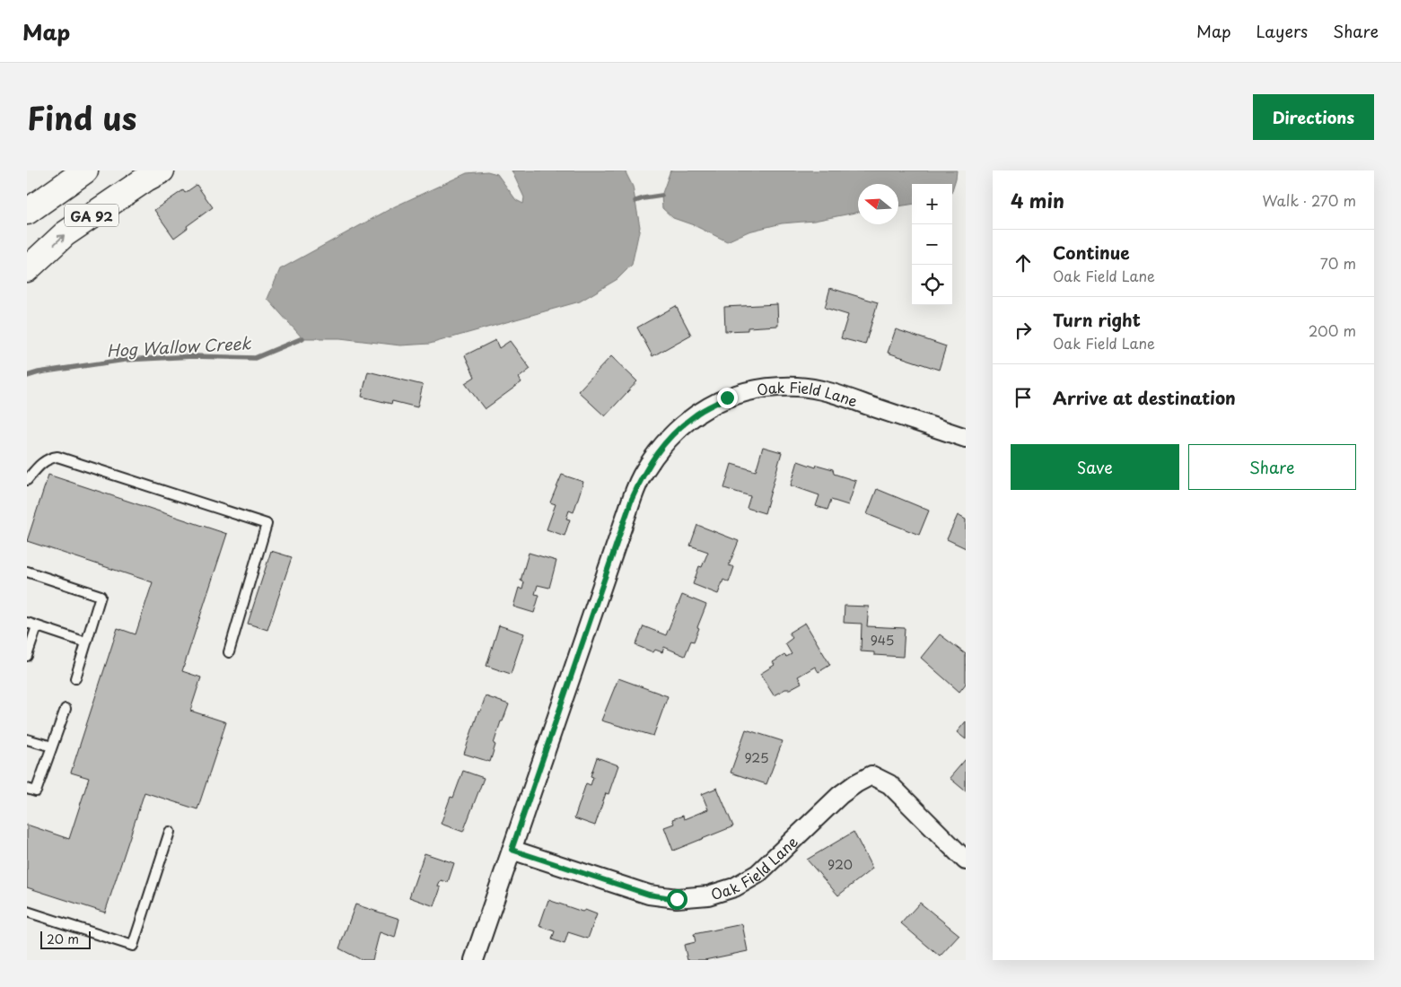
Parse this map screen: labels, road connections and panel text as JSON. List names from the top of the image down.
{
  "streets": {
    "main road": ["GA 92"],
    "street": ["Oak Field Lane"]
  },
  "water": ["Hog Wallow Creek"],
  "house_numbers": ["945", "925", "920"],
  "scale_bar": "20 m",
  "north": "left",
  "page": {
    "header": "Map",
    "nav": ["Map", "Layers", "Share"],
    "title": "Find us",
    "buttons": [
      "Directions",
      ["Save", "Share"]
    ],
    "heading": ["4 min", "Walk · 270 m"],
    "map_buttons": ["+", "−"],
    "list": [
      ["Continue", "Oak Field Lane", "70 m"],
      ["Turn right", "Oak Field Lane", "200 m"],
      "Arrive at destination"
    ],
    "scale": "20 m"
  }
}
